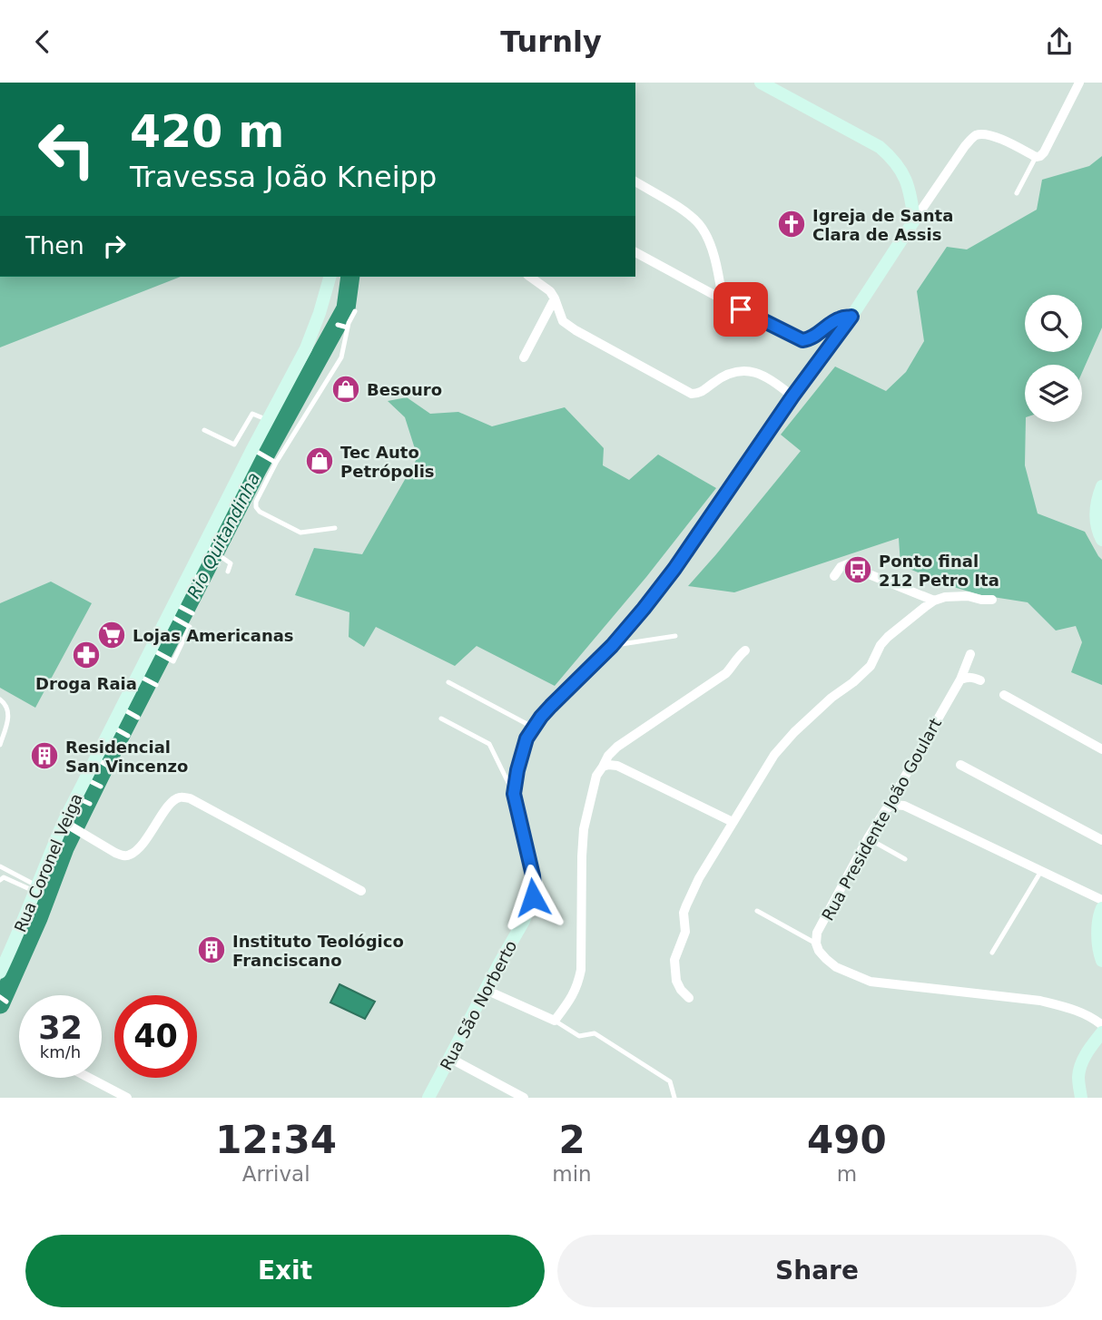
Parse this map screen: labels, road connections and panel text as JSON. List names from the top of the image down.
{
  "streets": {
    "street": ["Rua Presidente João Goulart", "Rua Coronel Veiga", "Rua São Norberto"]
  },
  "water": ["Rio Quitandinha"],
  "places": {
    "church": ["Igreja de Santa Clara de Assis"],
    "shop": ["Besouro", "Tec Auto Petrópolis"],
    "bus stop": ["Ponto final 212 Petro Ita"],
    "supermarket": ["Lojas Americanas"],
    "pharmacy": ["Droga Raia"],
    "building": ["Residencial San Vincenzo", "Instituto Teológico Franciscano"]
  },
  "page": {
    "header": "Turnly",
    "turn": ["420 m", "Travessa João Kneipp"],
    "then": "Then",
    "speed": "32 km/h",
    "limit": "40",
    "eta": [
      "12:34",
      "Arrival",
      "2",
      "min",
      "490",
      "m"
    ],
    "buttons": ["Exit", "Share"]
  }
}
